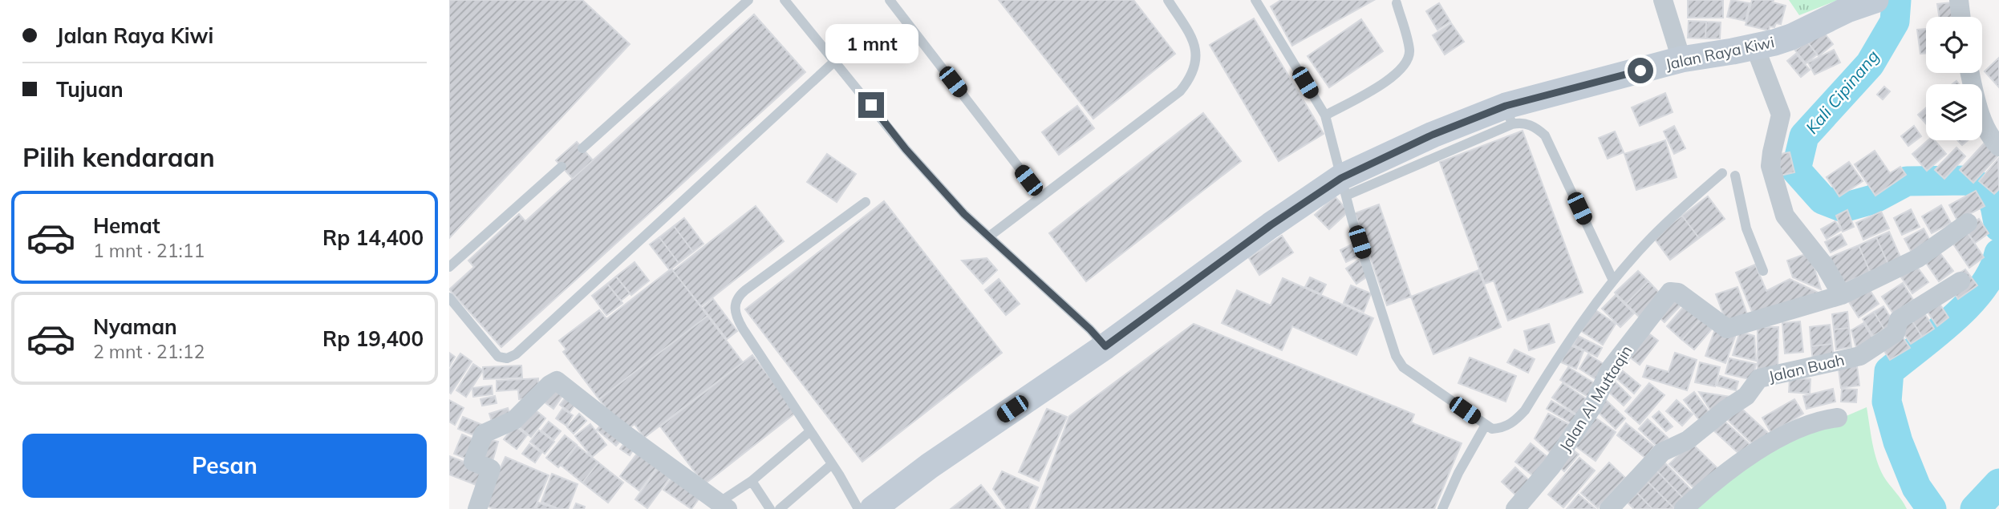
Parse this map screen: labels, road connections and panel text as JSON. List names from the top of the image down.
{
  "streets": {
    "street": ["Jalan Raya Kiwi", "Jalan Buah", "Jalan Al Muttaqin"]
  },
  "water": ["Kali Cipinang"],
  "page": {
    "banner": ["Jalan Raya Kiwi", "Tujuan"],
    "bubble": "1 mnt",
    "heading": "Pilih kendaraan",
    "list": [
      {
        "name": "Hemat",
        "note": "1 mnt · 21:11",
        "value": "Rp 14,400"
      },
      {
        "name": "Nyaman",
        "note": "2 mnt · 21:12",
        "value": "Rp 19,400"
      }
    ],
    "buttons": "Pesan"
  }
}
